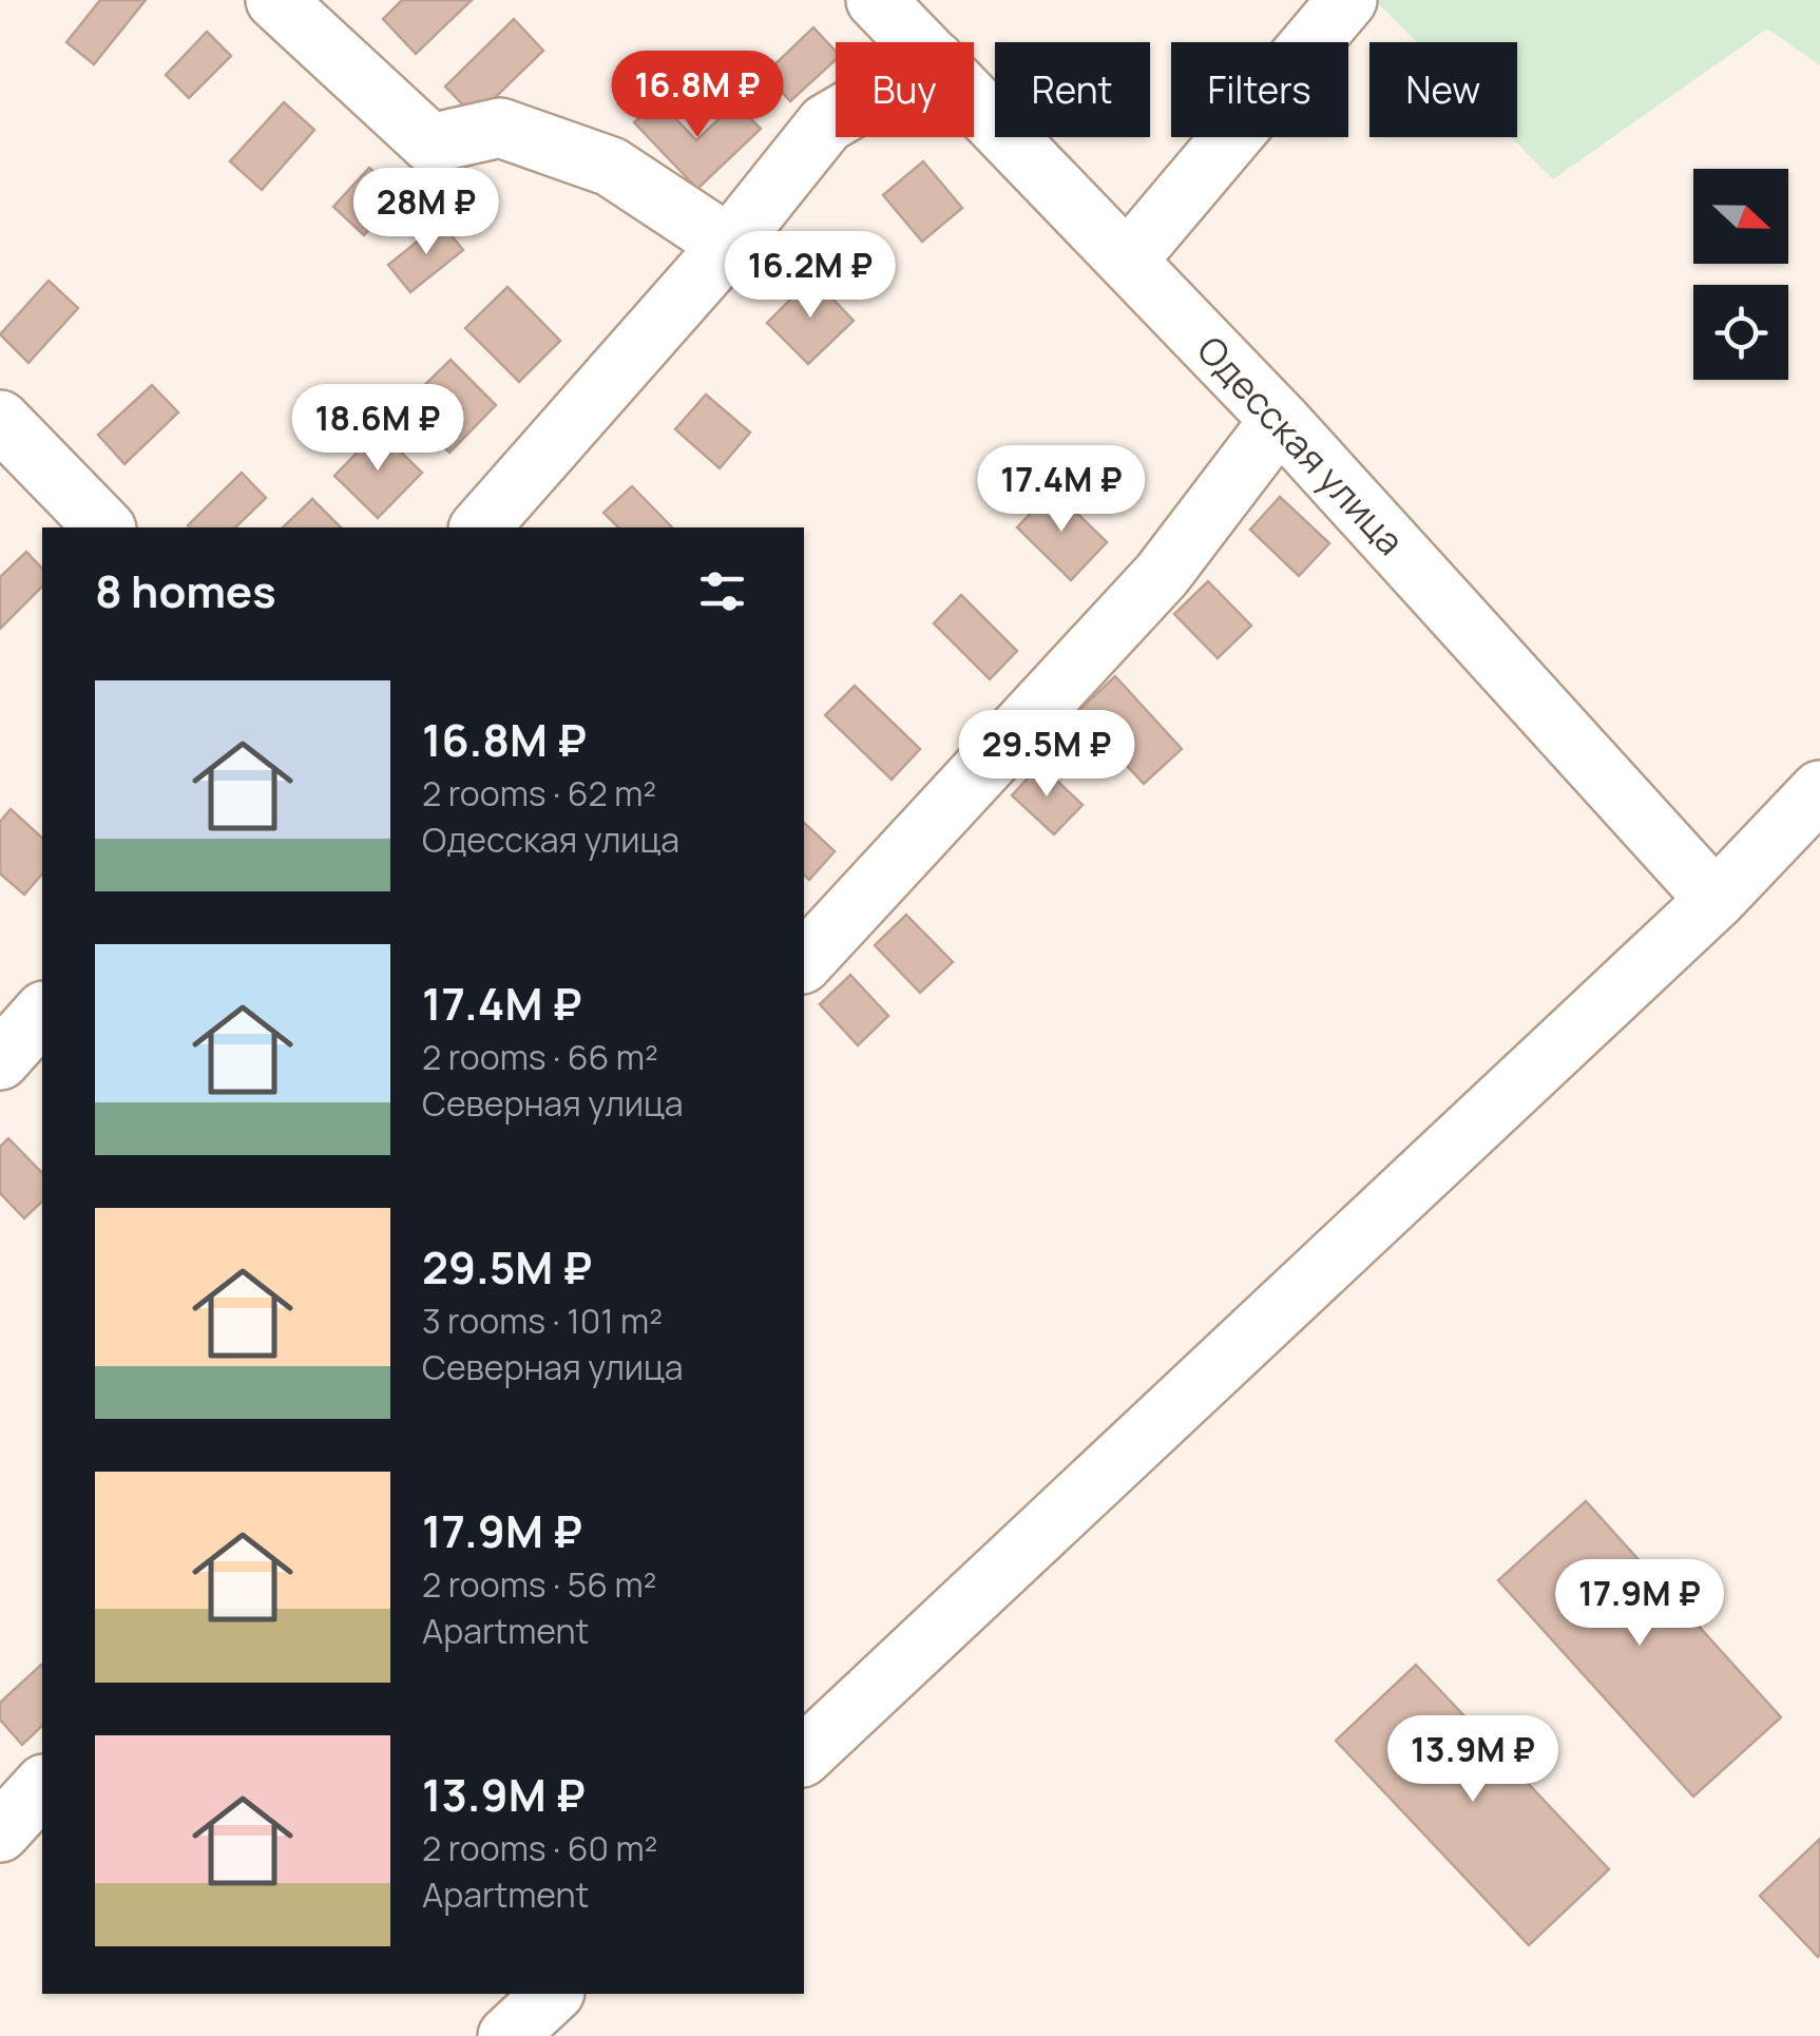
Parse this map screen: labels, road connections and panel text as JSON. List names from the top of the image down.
{
  "streets": {
    "street": ["Одесская улица"]
  },
  "north": "right",
  "page": {
    "chip": [
      "Buy",
      "Rent",
      "Filters",
      "New"
    ],
    "price": [
      "16.8M ₽",
      "28M ₽",
      "16.2M ₽",
      "18.6M ₽",
      "17.4M ₽",
      "29.5M ₽",
      "17.9M ₽",
      "13.9M ₽"
    ],
    "heading": "8 homes",
    "list": [
      {
        "name": "16.8M ₽",
        "note": "2 rooms · 62 m² · Одесская улица"
      },
      {
        "name": "17.4M ₽",
        "note": "2 rooms · 66 m² · Северная улица"
      },
      {
        "name": "29.5M ₽",
        "note": "3 rooms · 101 m² · Северная улица"
      },
      {
        "name": "17.9M ₽",
        "note": "2 rooms · 56 m² · Apartment"
      },
      {
        "name": "13.9M ₽",
        "note": "2 rooms · 60 m² · Apartment"
      }
    ]
  }
}
